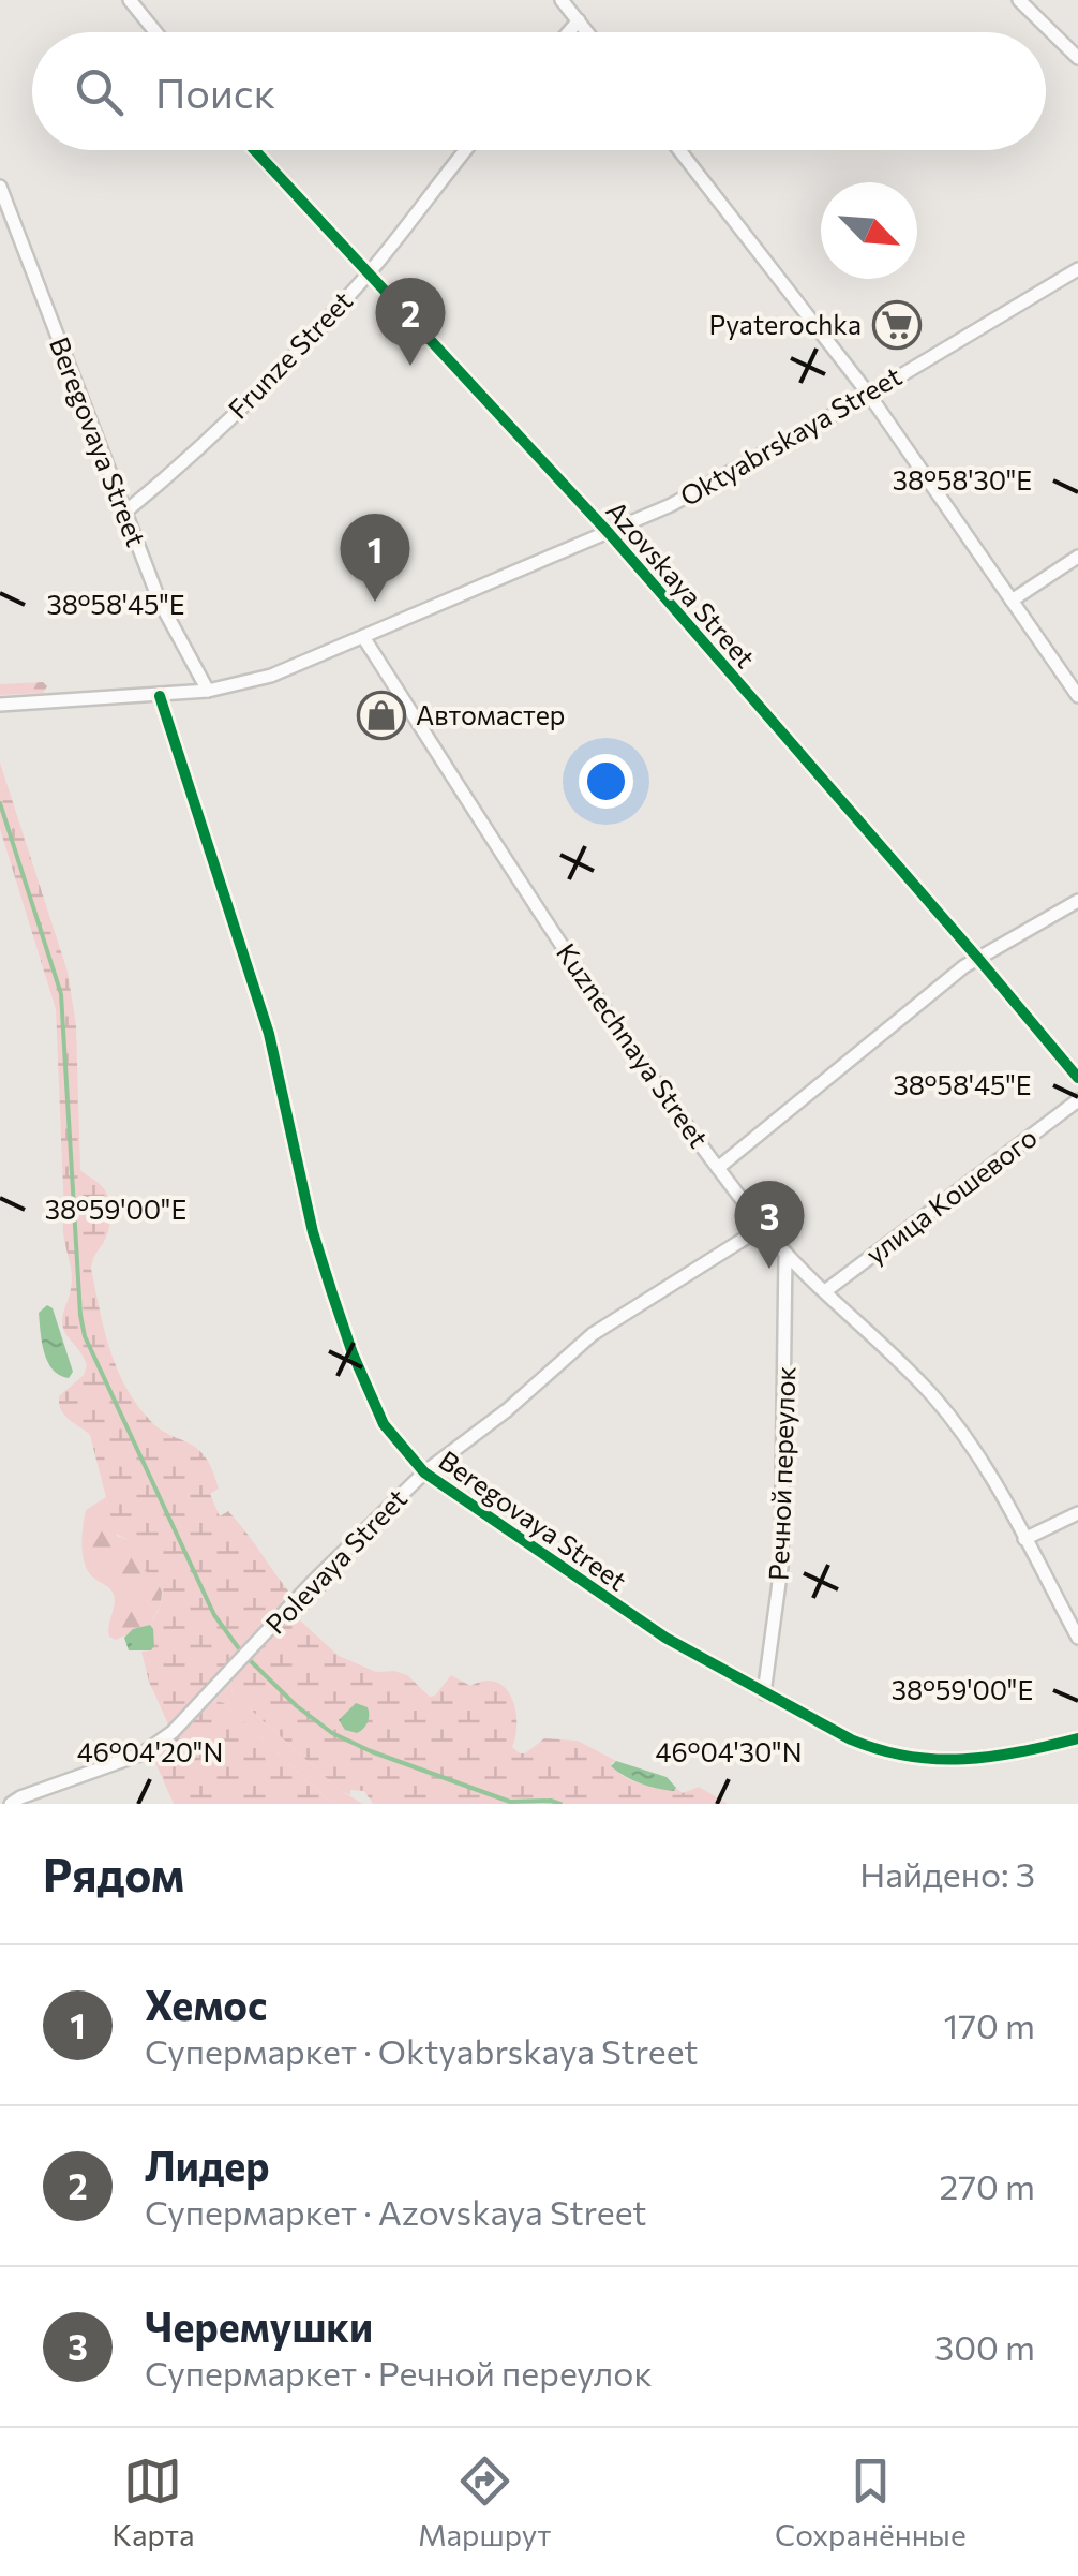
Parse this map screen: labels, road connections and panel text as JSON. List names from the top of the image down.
{
  "streets": {
    "street": [
      "Frunze Street",
      "Oktyabrskaya Street",
      "Beregovaya Street",
      "Azovskaya Street",
      "Kuznechnaya Street",
      "улица Кошевого",
      "Речной переулок",
      "Polevaya Street"
    ]
  },
  "crossings": [
    ["Frunze Street", "Beregovaya Street"],
    ["Frunze Street", "Azovskaya Street"],
    ["Oktyabrskaya Street", "Beregovaya Street"],
    ["Oktyabrskaya Street", "Azovskaya Street"],
    ["Oktyabrskaya Street", "Kuznechnaya Street"],
    ["Beregovaya Street", "Речной переулок"],
    ["Beregovaya Street", "Polevaya Street"],
    ["Kuznechnaya Street", "улица Кошевого"],
    ["Kuznechnaya Street", "Речной переулок"],
    ["Kuznechnaya Street", "Polevaya Street"]
  ],
  "places": {
    "supermarket": ["Pyaterochka"],
    "shop": ["Автомастер"]
  },
  "north": "bottom right",
  "page": {
    "search": "Поиск",
    "pins": ["2", "1", "3"],
    "heading": ["Рядом", "Найдено: 3"],
    "list": [
      {
        "mark": "1",
        "name": "Хемос",
        "note": "Супермаркет · Oktyabrskaya Street",
        "value": "170 m"
      },
      {
        "mark": "2",
        "name": "Лидер",
        "note": "Супермаркет · Azovskaya Street",
        "value": "270 m"
      },
      {
        "mark": "3",
        "name": "Черемушки",
        "note": "Супермаркет · Речной переулок",
        "value": "300 m"
      }
    ],
    "nav": ["Карта", "Маршрут", "Сохранённые"]
  },
  "coordinates": [
    "38°58'30\"E",
    "38°58'45\"E",
    "38°59'00\"E",
    "46°04'20\"N",
    "46°04'30\"N"
  ]
}
